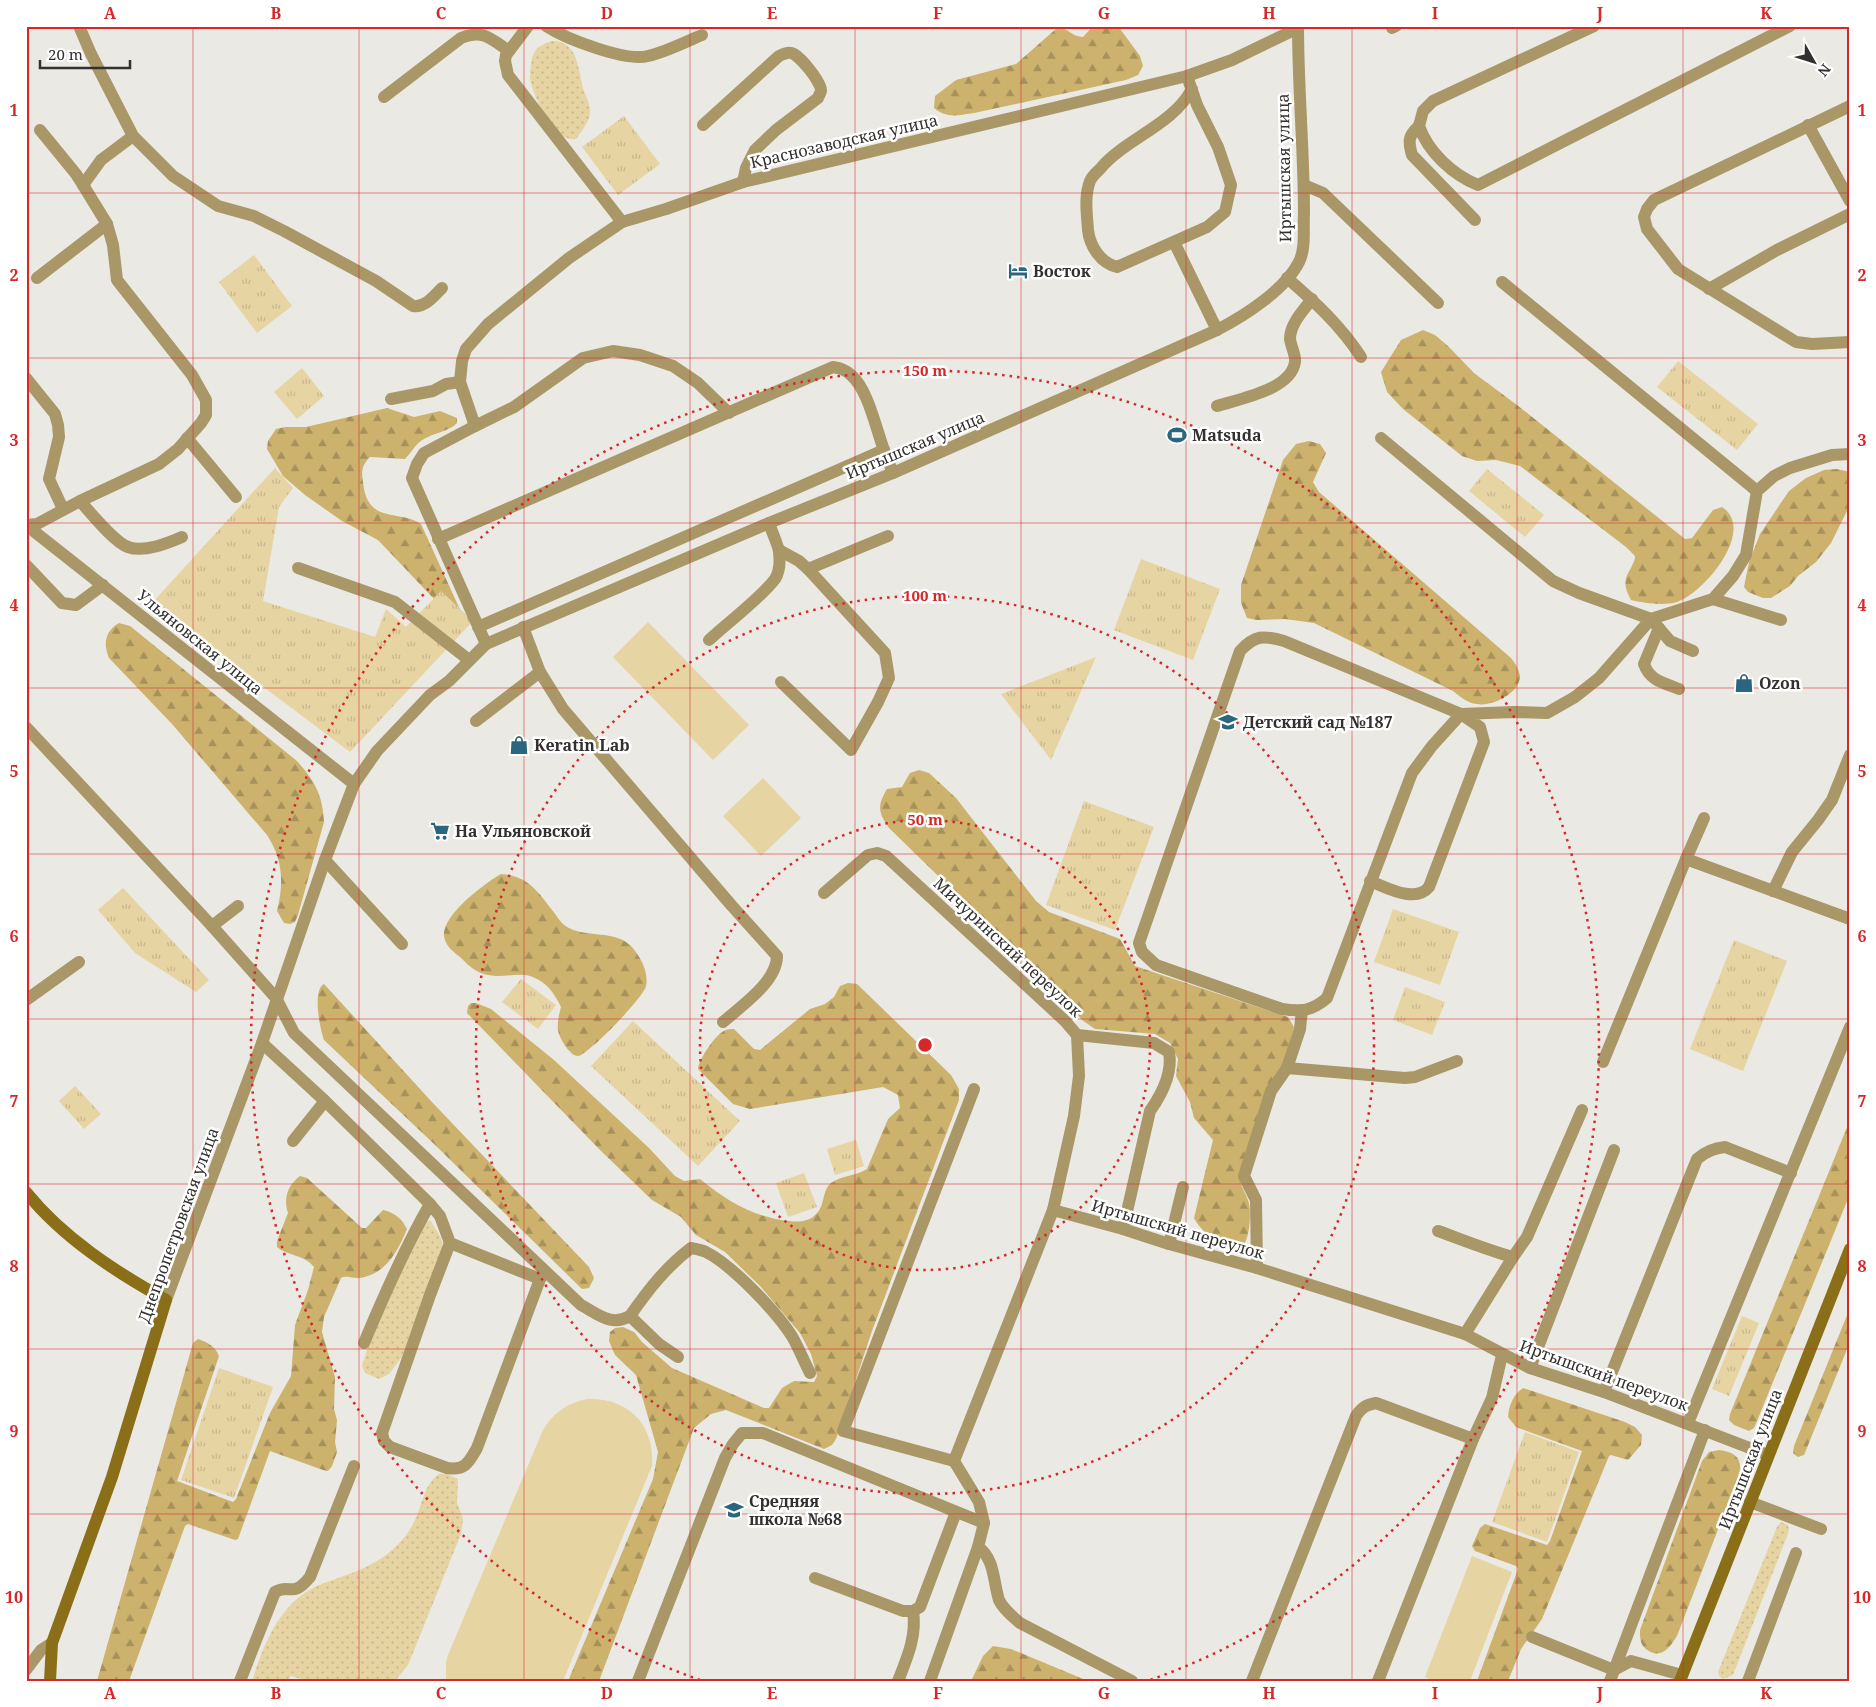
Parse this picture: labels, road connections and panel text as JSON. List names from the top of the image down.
{
  "streets": {
    "street": [
      "Краснозаводская улица",
      "Иртышская улица",
      "Ульяновская улица",
      "Мичуринский переулок",
      "Днепропетровская улица",
      "Иртышский переулок"
    ]
  },
  "crossings": [
    ["Краснозаводская улица", "Иртышская улица"],
    ["Иртышская улица", "Ульяновская улица"],
    ["Иртышская улица", "Днепропетровская улица"],
    ["Иртышская улица", "Иртышский переулок"],
    ["Ульяновская улица", "Днепропетровская улица"],
    ["Мичуринский переулок", "Иртышский переулок"]
  ],
  "places": {
    "hotel": ["Восток"],
    "sports": ["Matsuda"],
    "shop": ["Ozon", "Keratin Lab"],
    "school or university": ["Детский сад №187", "Средняя школа №68"],
    "supermarket": ["На Ульяновской"]
  },
  "scale_bar": "20 m",
  "north": "bottom right",
  "grid": {
    "columns": [
      "A",
      "B",
      "C",
      "D",
      "E",
      "F",
      "G",
      "H",
      "I",
      "J",
      "K"
    ],
    "rows": [
      "1",
      "2",
      "3",
      "4",
      "5",
      "6",
      "7",
      "8",
      "9",
      "10"
    ]
  },
  "rings": ["150 m", "100 m", "50 m"]
}
